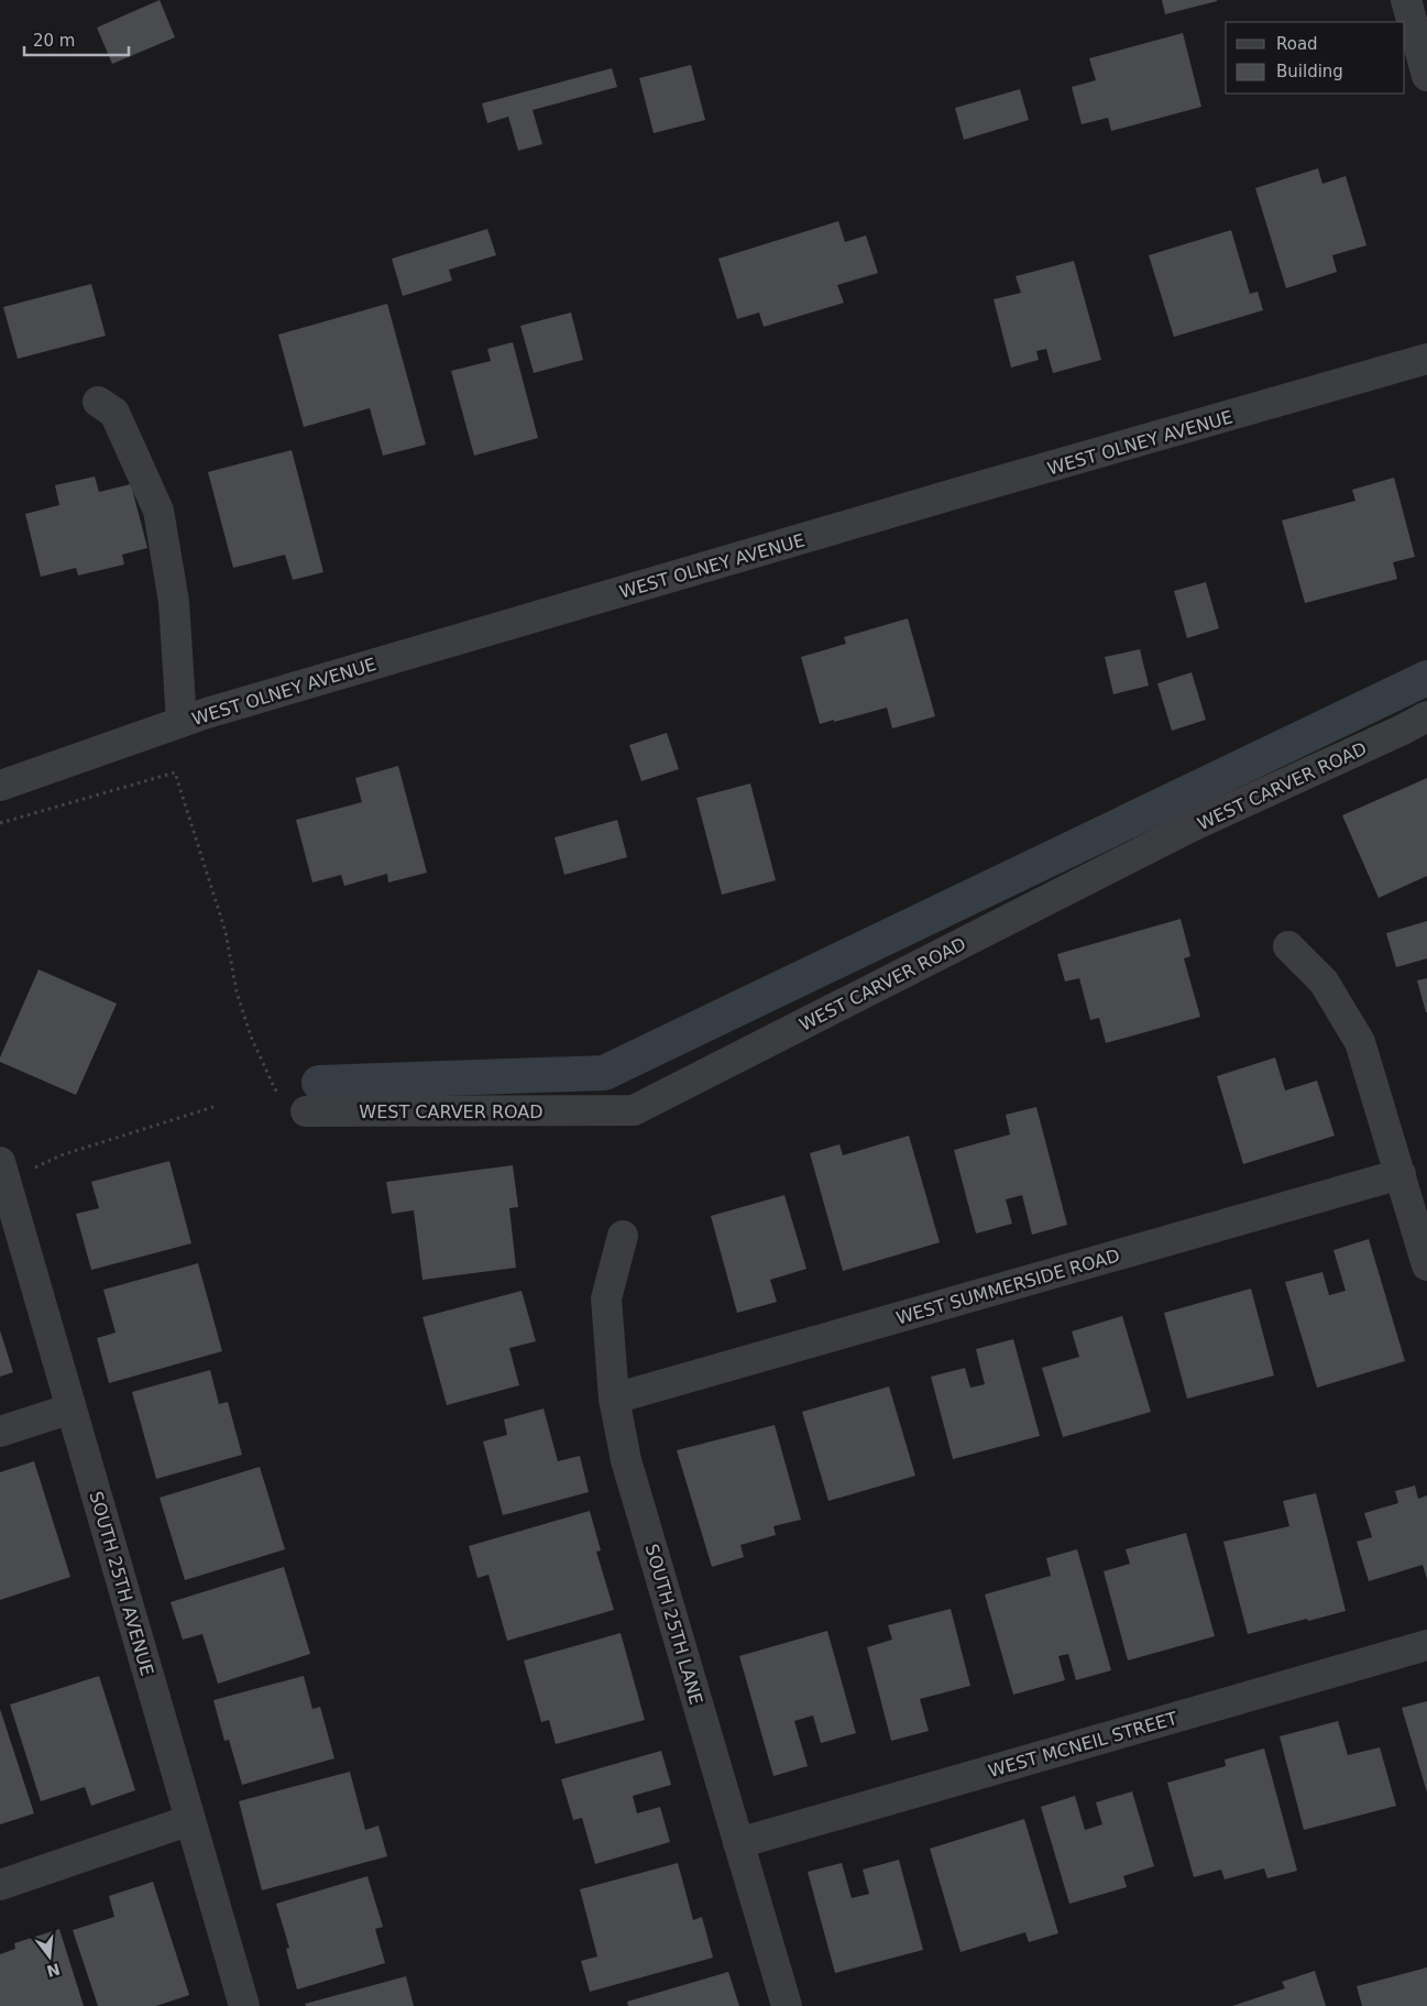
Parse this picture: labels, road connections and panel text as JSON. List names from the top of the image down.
{
  "streets": {
    "street": [
      "WEST OLNEY AVENUE",
      "WEST CARVER ROAD",
      "WEST SUMMERSIDE ROAD",
      "SOUTH 25TH AVENUE",
      "SOUTH 25TH LANE",
      "WEST MCNEIL STREET"
    ]
  },
  "crossings": [
    ["WEST SUMMERSIDE ROAD", "SOUTH 25TH LANE"],
    ["SOUTH 25TH LANE", "WEST MCNEIL STREET"]
  ],
  "legend": ["Road", "Building"],
  "scale_bar": "20 m",
  "north": "bottom"
}
